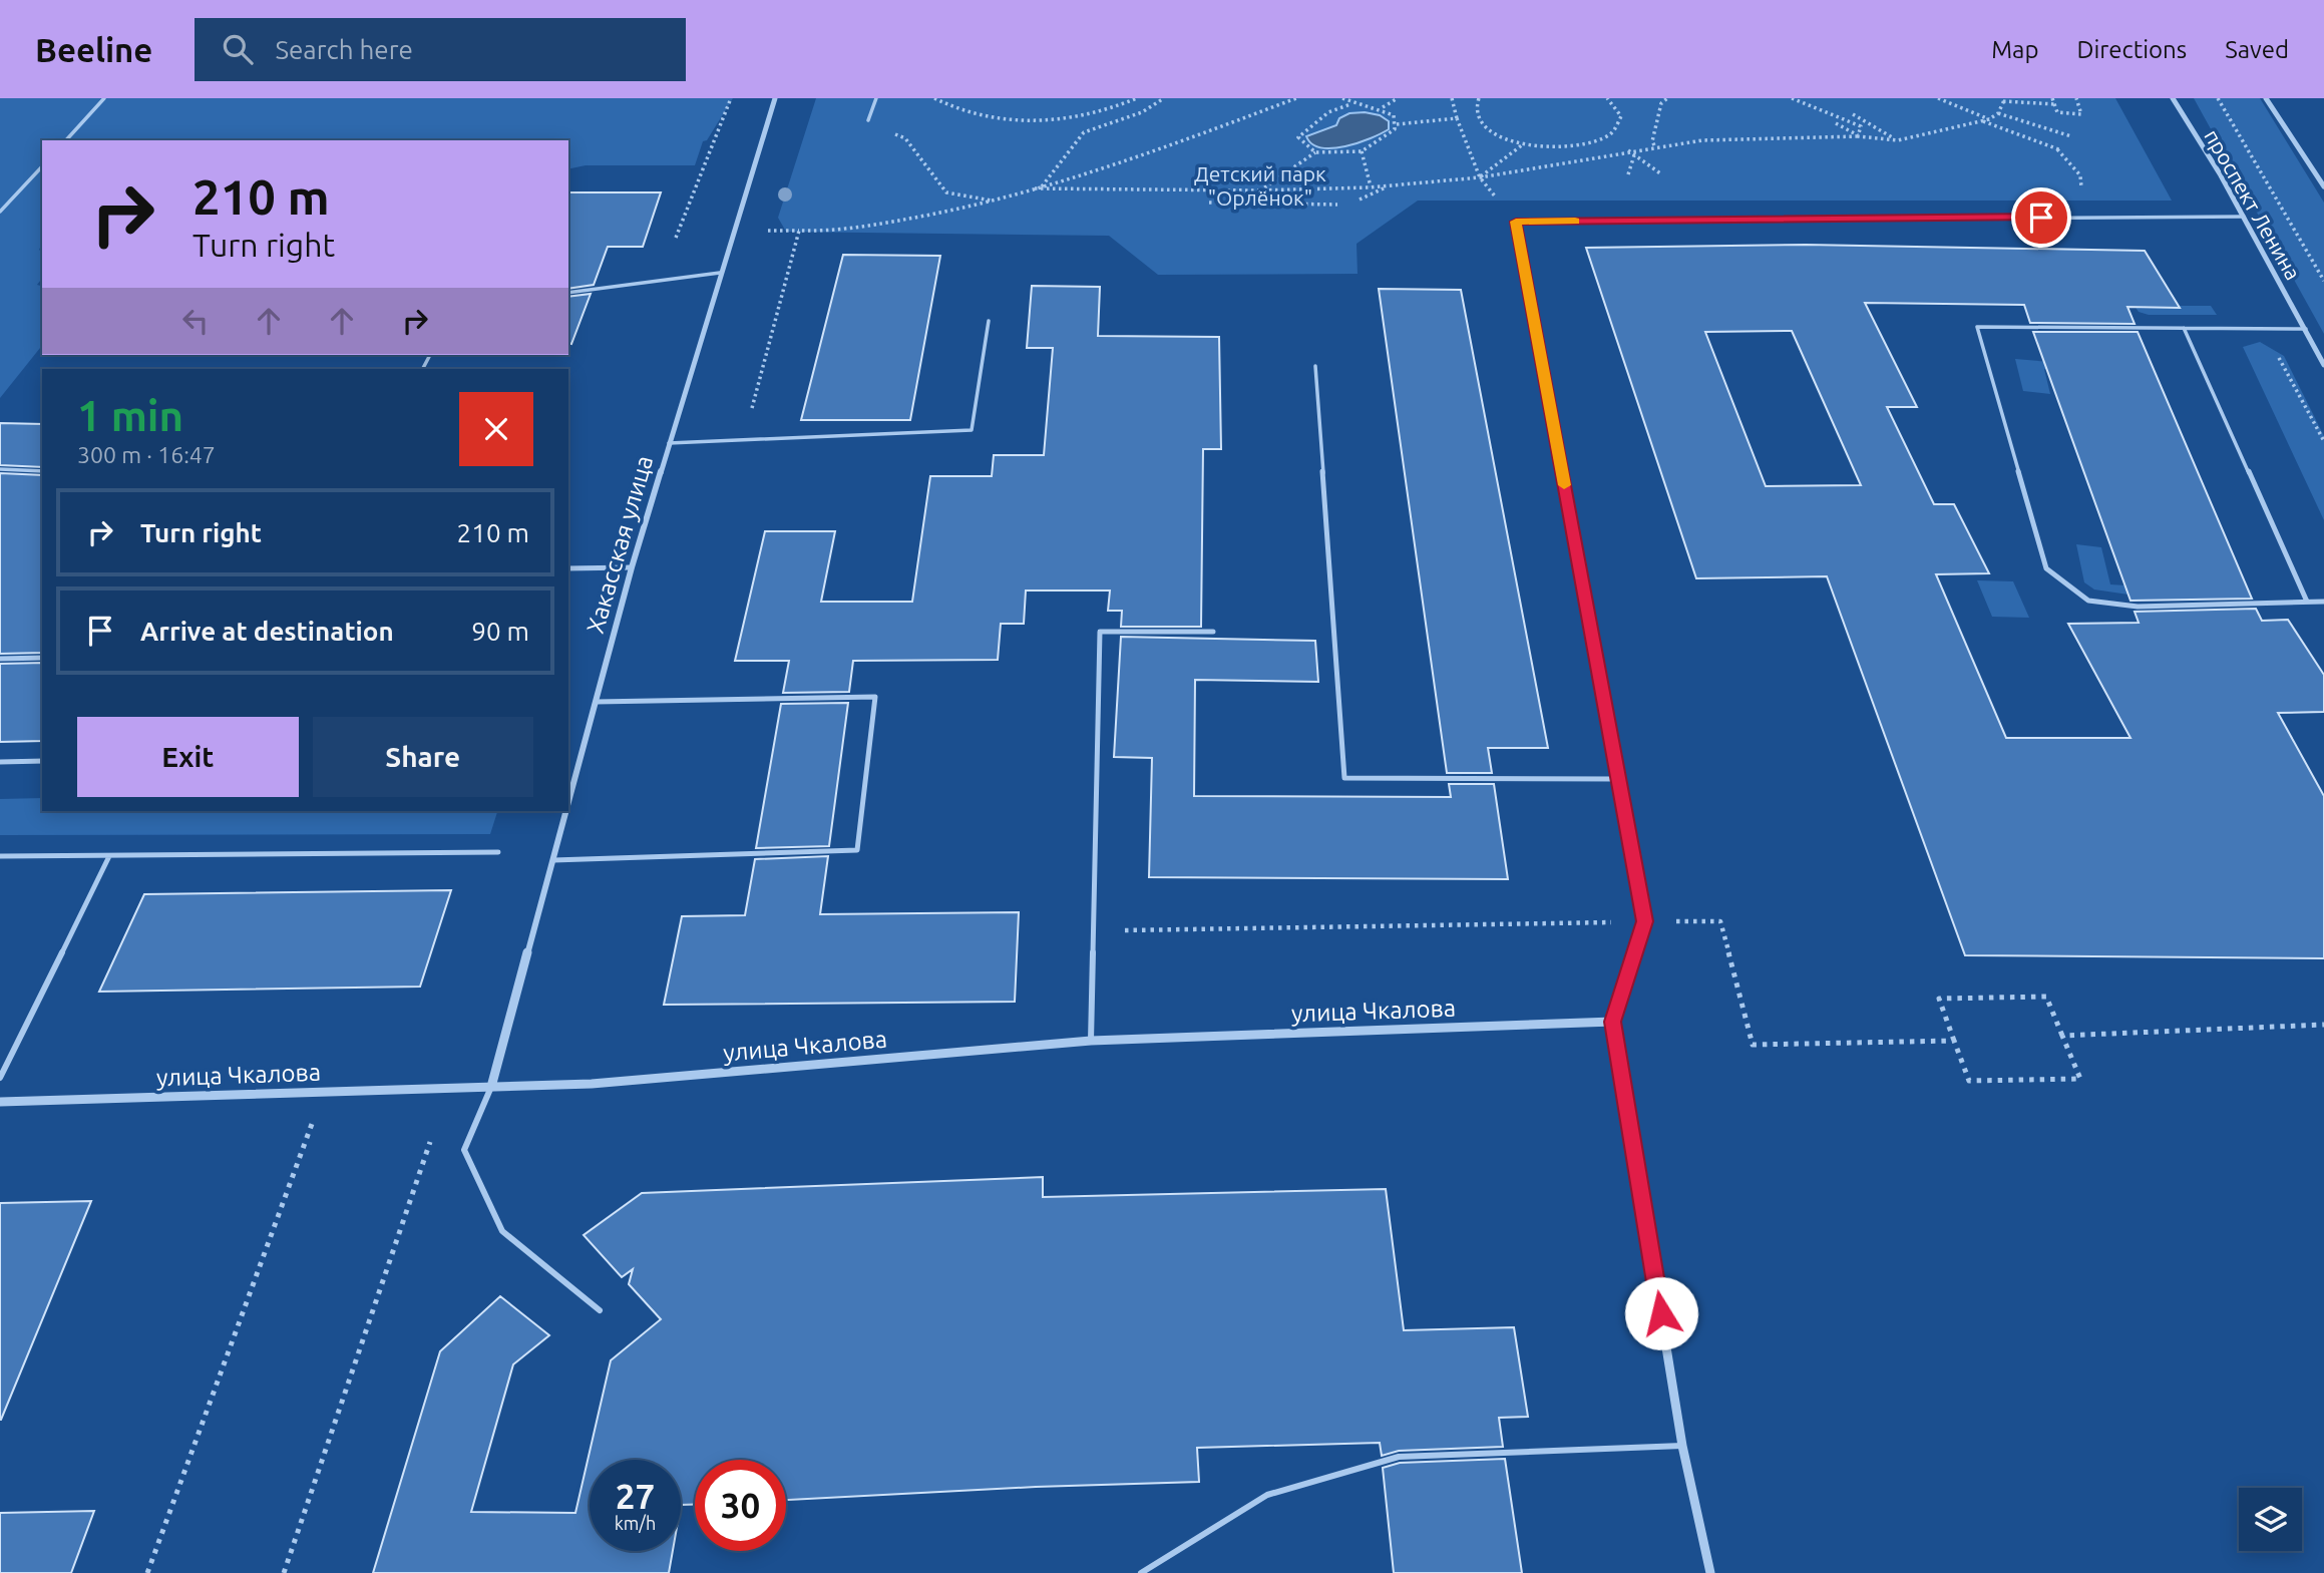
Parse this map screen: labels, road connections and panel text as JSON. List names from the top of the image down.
{
  "streets": {
    "street": ["проспект Ленина", "Хакасская улица", "улица Чкалова"]
  },
  "crossings": [
    ["Хакасская улица", "улица Чкалова"]
  ],
  "parks": ["Детский парк \"Орлёнок\""],
  "page": {
    "header": "Beeline",
    "search": "Search here",
    "nav": ["Map", "Directions", "Saved"],
    "turn": ["210 m", "Turn right"],
    "heading": ["1 min", "300 m · 16:47"],
    "list": [
      {
        "name": "Turn right",
        "value": "210 m"
      },
      {
        "name": "Arrive at destination",
        "value": "90 m"
      }
    ],
    "buttons": ["Exit", "Share"],
    "speed": "27 km/h",
    "limit": "30"
  }
}
